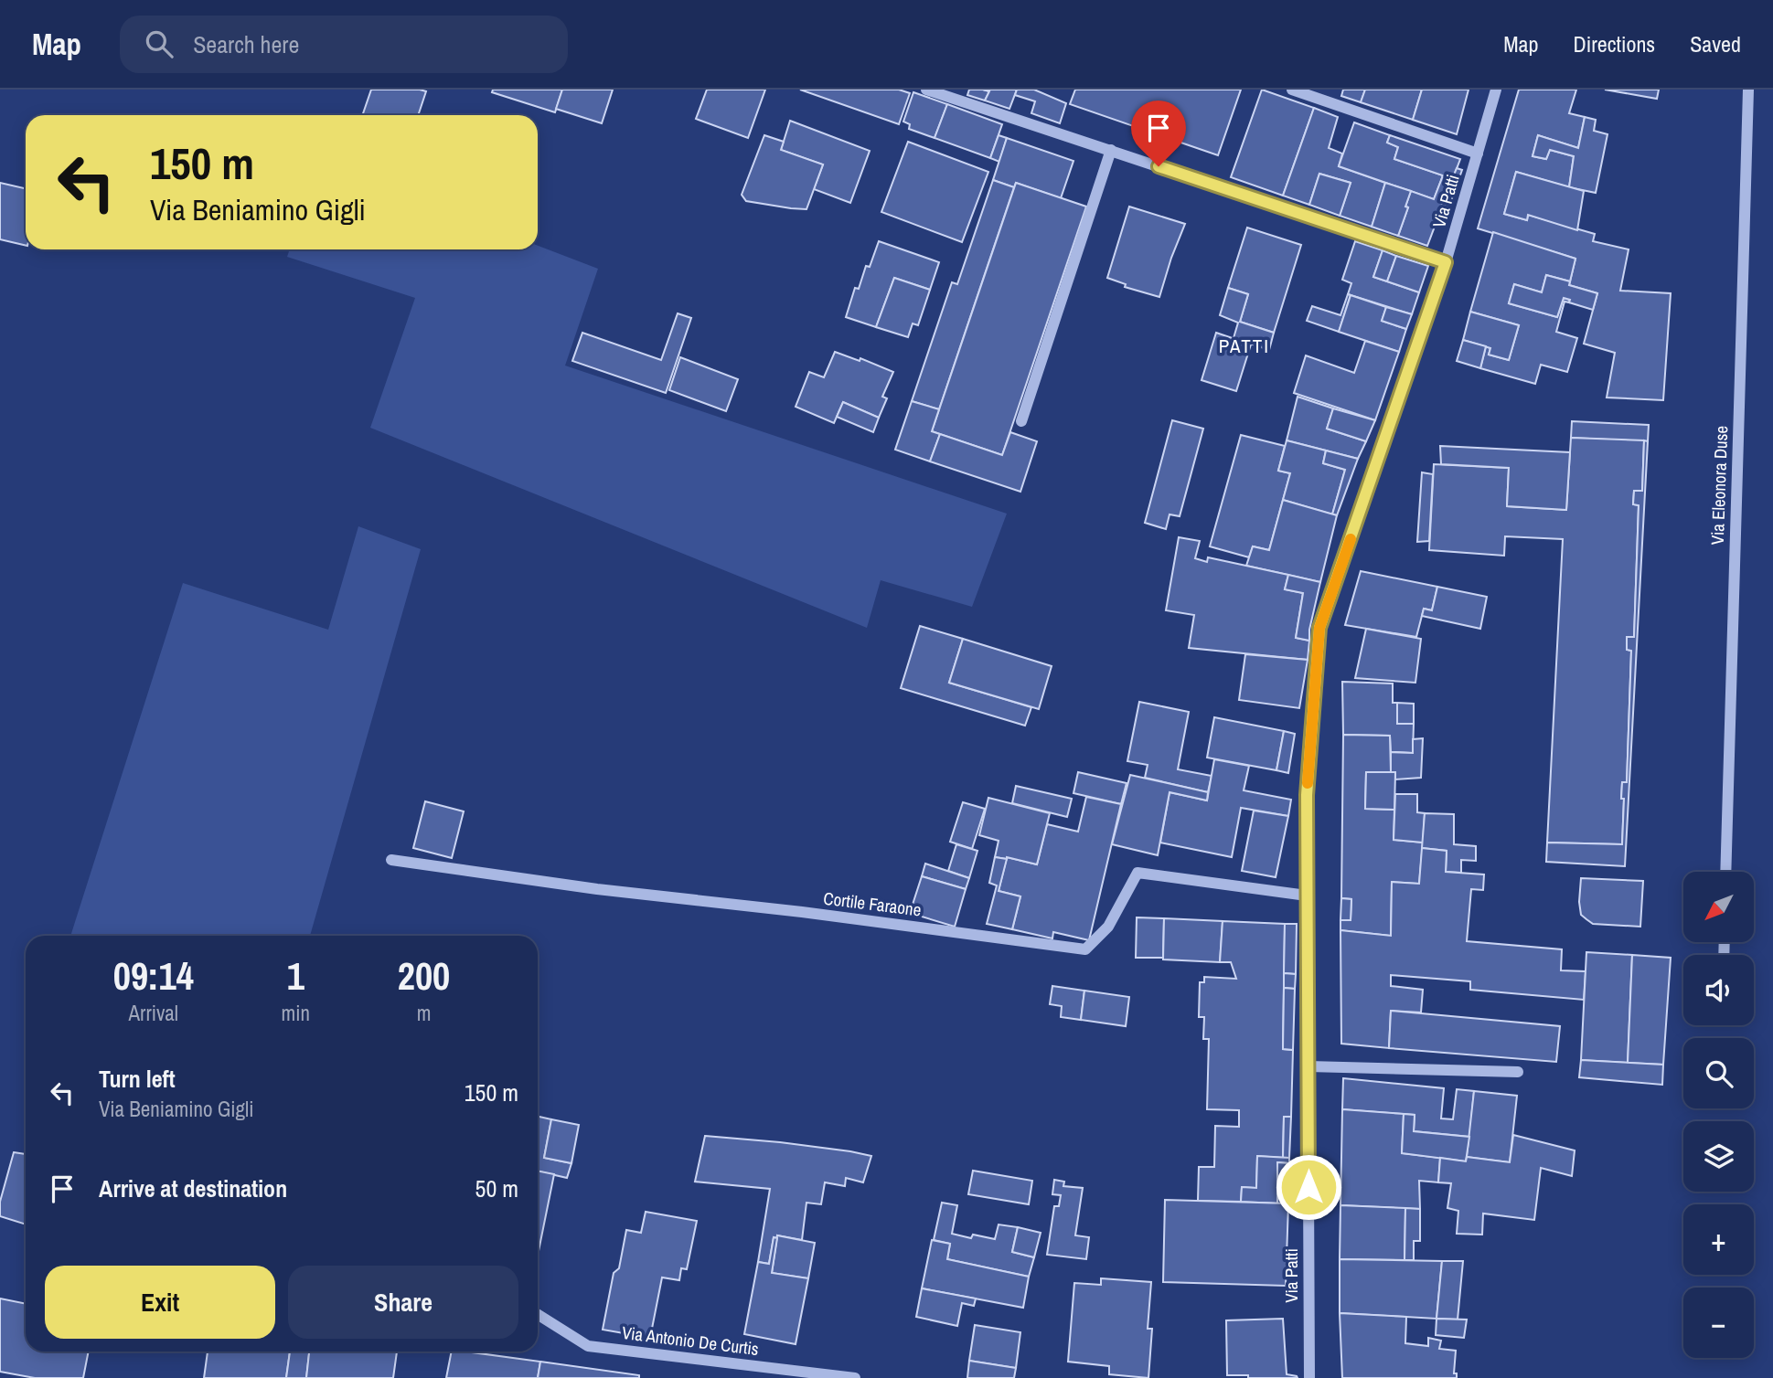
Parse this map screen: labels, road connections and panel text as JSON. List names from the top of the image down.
{
  "streets": {
    "street": [
      "Via Patti",
      "Via Eleonora Duse",
      "Cortile Faraone",
      "Via Antonio De Curtis"
    ]
  },
  "crossings": [
    ["Via Patti", "Cortile Faraone"]
  ],
  "districts": ["PATTI"],
  "north": "bottom left",
  "page": {
    "header": "Map",
    "search": "Search here",
    "nav": ["Map", "Directions", "Saved"],
    "turn": ["150 m", "Via Beniamino Gigli"],
    "map_buttons": ["+", "−"],
    "eta": [
      "09:14",
      "Arrival",
      "1",
      "min",
      "200",
      "m"
    ],
    "list": [
      {
        "name": "Turn left",
        "note": "Via Beniamino Gigli",
        "value": "150 m"
      },
      {
        "name": "Arrive at destination",
        "value": "50 m"
      }
    ],
    "buttons": ["Exit", "Share"]
  }
}
